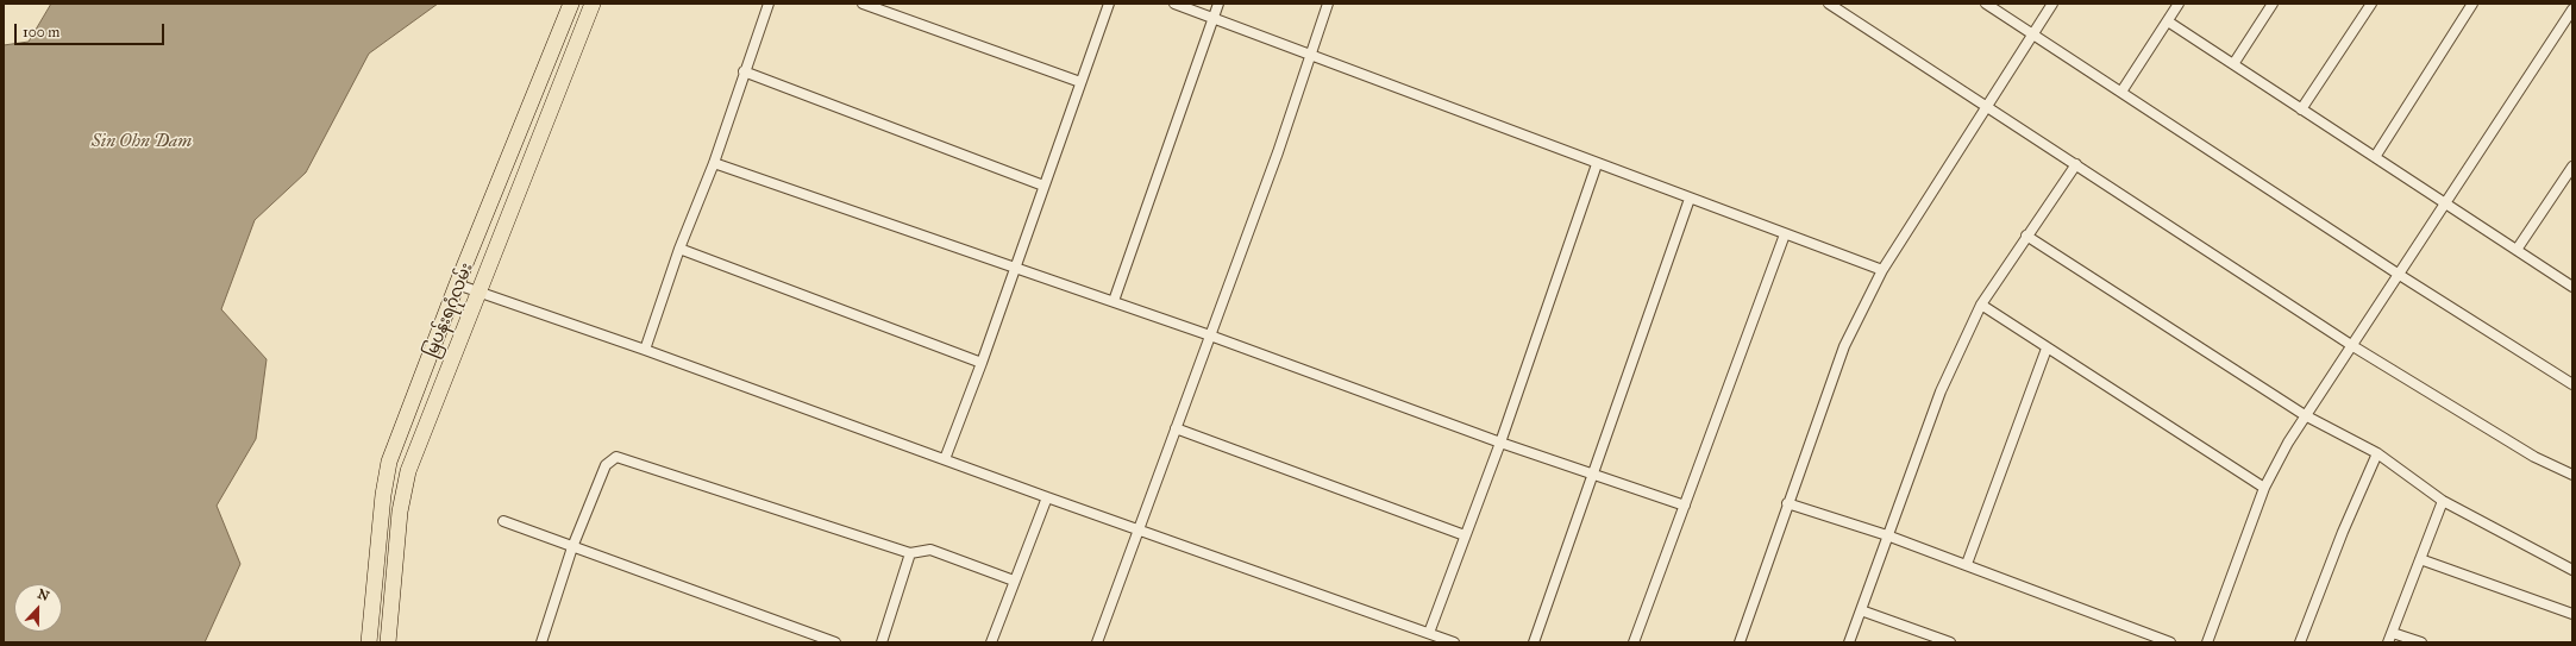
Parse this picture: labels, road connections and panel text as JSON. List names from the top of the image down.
{
  "streets": {
    "main road": ["မြပန်းရဂုံလမ်း"]
  },
  "water": ["Sin Ohn Dam"],
  "scale_bar": "100 m",
  "north": "top"
}
